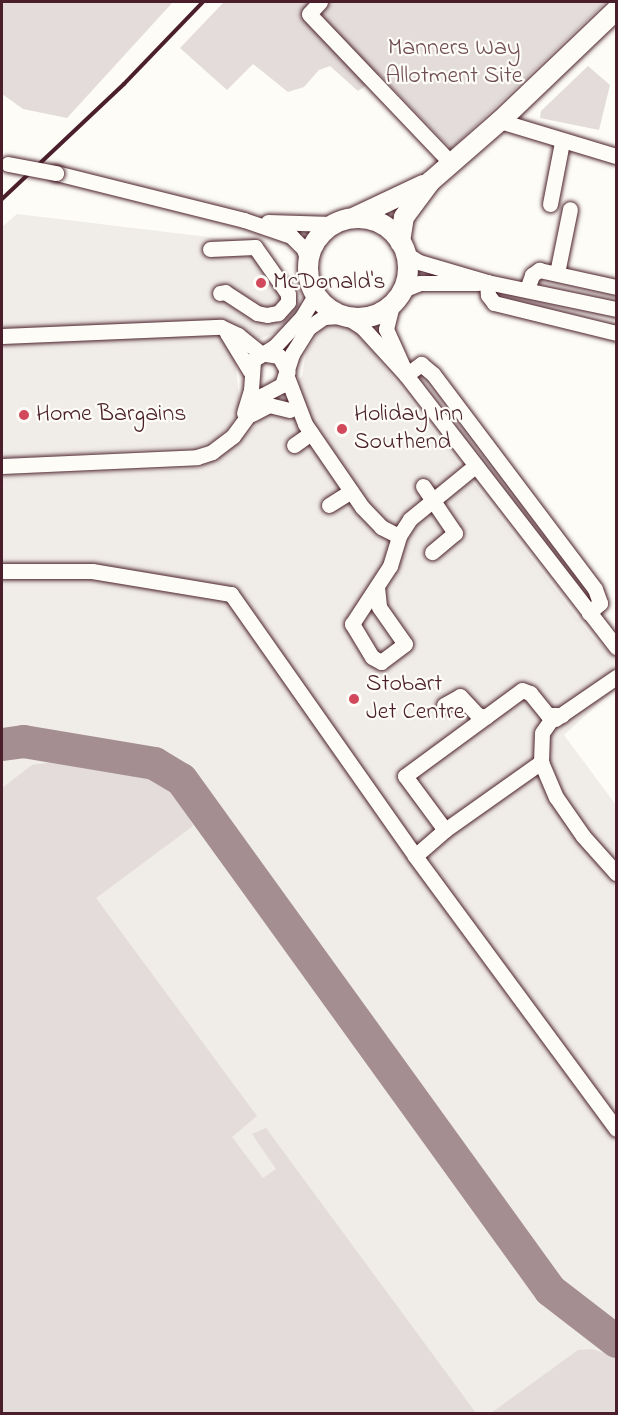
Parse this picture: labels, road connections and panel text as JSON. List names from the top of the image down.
{
  "parks": ["Manners Way Allotment Site"],
  "places": [
    "McDonald's",
    "Home Bargains",
    "Holiday Inn Southend",
    "Stobart Jet Centre"
  ]
}
